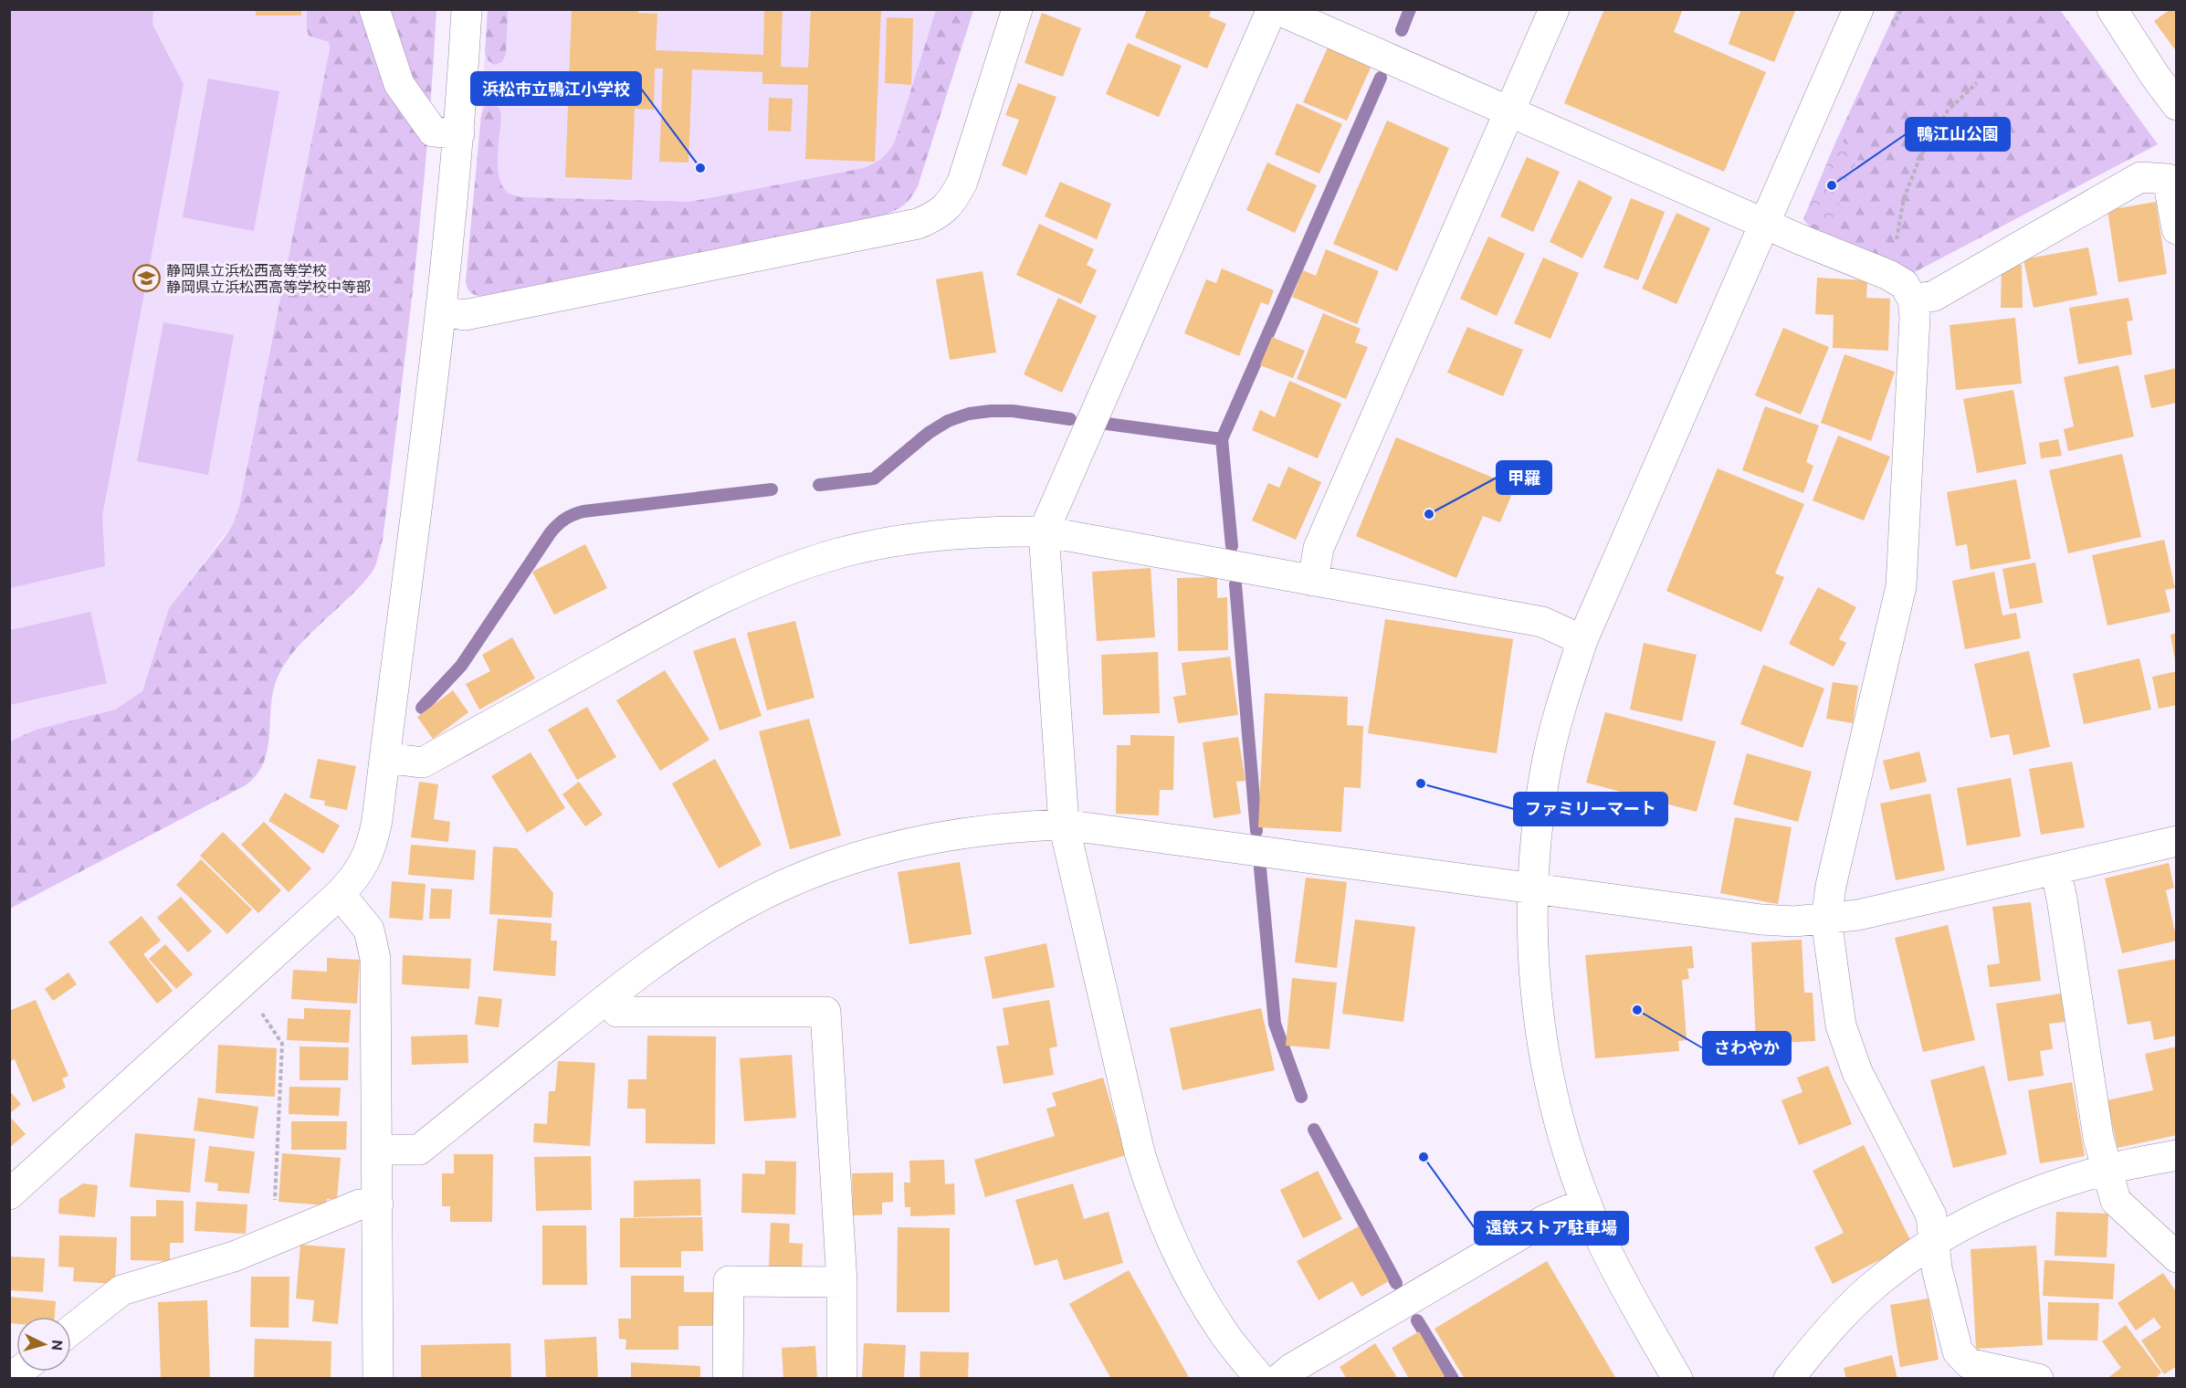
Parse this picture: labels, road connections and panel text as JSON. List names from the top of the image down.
{
  "places": {
    "other": [
      "浜松市立鴨江小学校",
      "鴨江山公園",
      "甲羅",
      "ファミリーマート",
      "さわやか",
      "遠鉄ストア駐車場"
    ],
    "school or university": ["静岡県立浜松西高等学校 静岡県立浜松西高等学校中等部"]
  },
  "north": "right"
}
